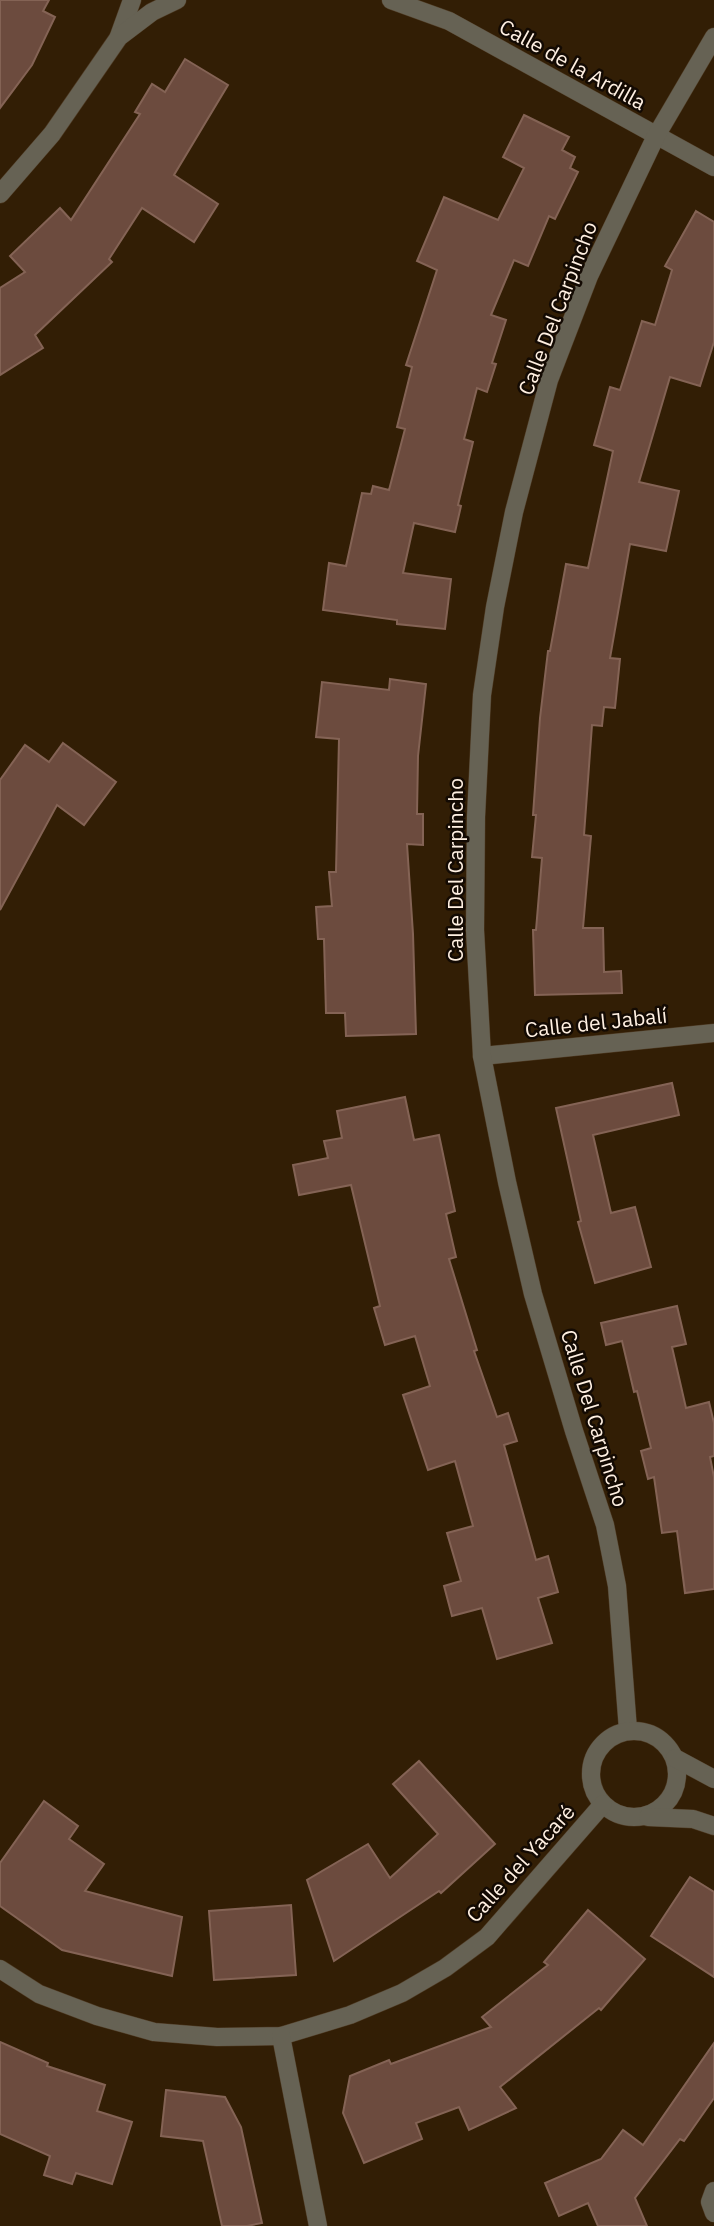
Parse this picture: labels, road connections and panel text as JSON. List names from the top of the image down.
{
  "streets": {
    "street": [
      "Calle de la Ardilla",
      "Calle Del Carpincho",
      "Calle del Jabalí",
      "Calle del Yacaré"
    ]
  },
  "crossings": [
    ["Calle de la Ardilla", "Calle Del Carpincho"],
    ["Calle Del Carpincho", "Calle del Jabalí"],
    ["Calle Del Carpincho", "Calle del Yacaré"]
  ]
}
